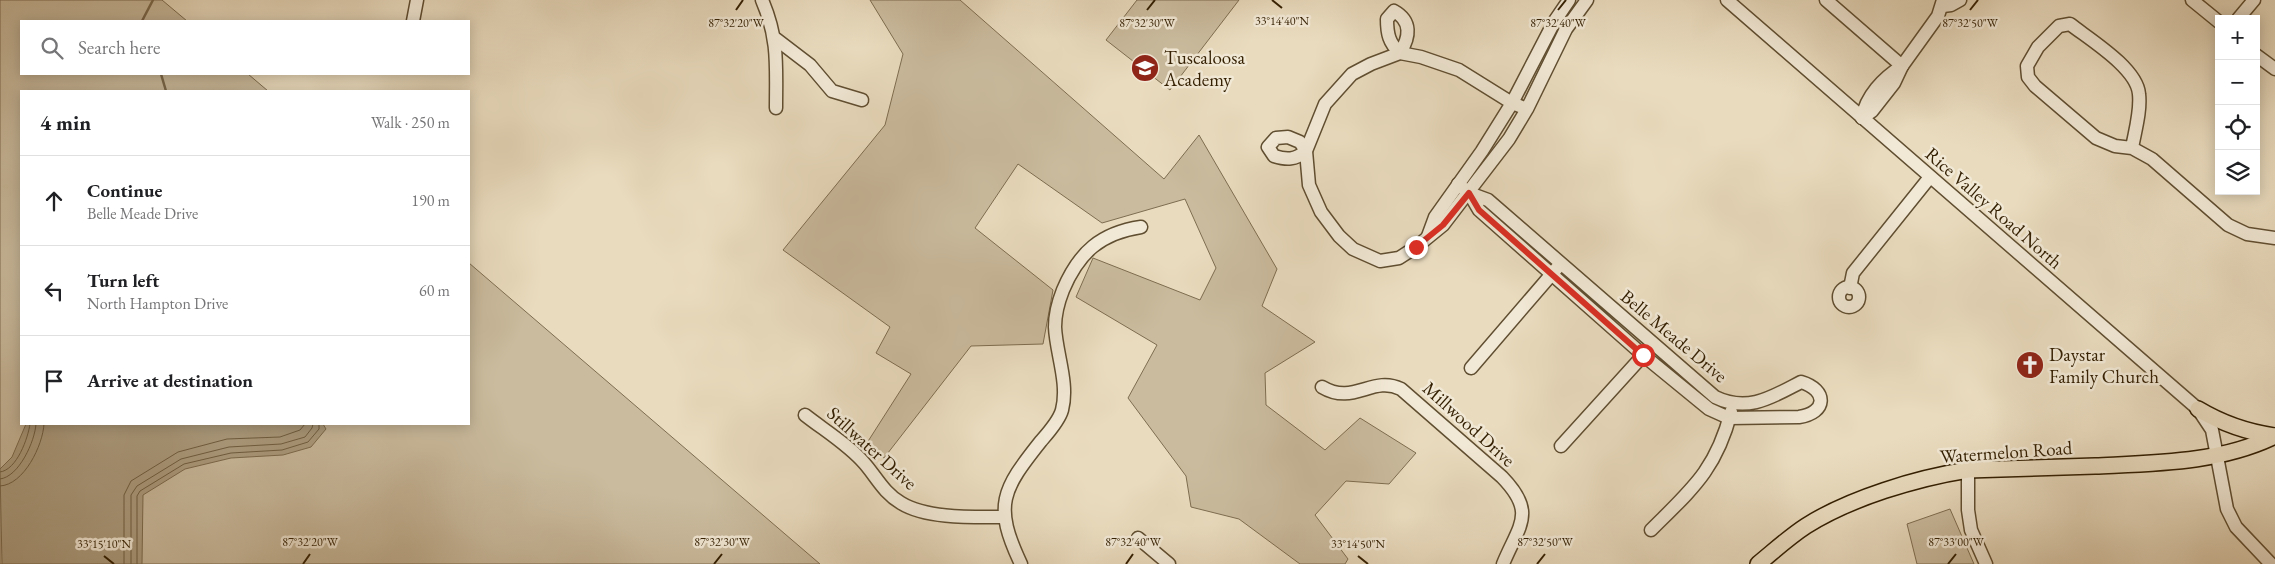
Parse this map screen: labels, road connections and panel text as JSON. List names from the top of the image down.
{
  "streets": {
    "main road": ["Watermelon Road"],
    "street": [
      "Rice Valley Road North",
      "Belle Meade Drive",
      "Millwood Drive",
      "Stillwater Drive"
    ]
  },
  "crossings": [
    ["Rice Valley Road North", "Watermelon Road"]
  ],
  "places": {
    "school or university": ["Tuscaloosa Academy"],
    "church": ["Daystar Family Church"]
  },
  "page": {
    "map_buttons": ["+", "−"],
    "search": "Search here",
    "heading": ["4 min", "Walk · 250 m"],
    "list": [
      ["Continue", "Belle Meade Drive", "190 m"],
      ["Turn left", "North Hampton Drive", "60 m"],
      "Arrive at destination"
    ]
  },
  "coordinates": [
    "33°14'40\"N",
    "87°32'20\"W",
    "87°32'30\"W",
    "87°32'40\"W",
    "87°32'50\"W",
    "87°33'00\"W",
    "33°15'10\"N",
    "33°14'50\"N"
  ]
}
